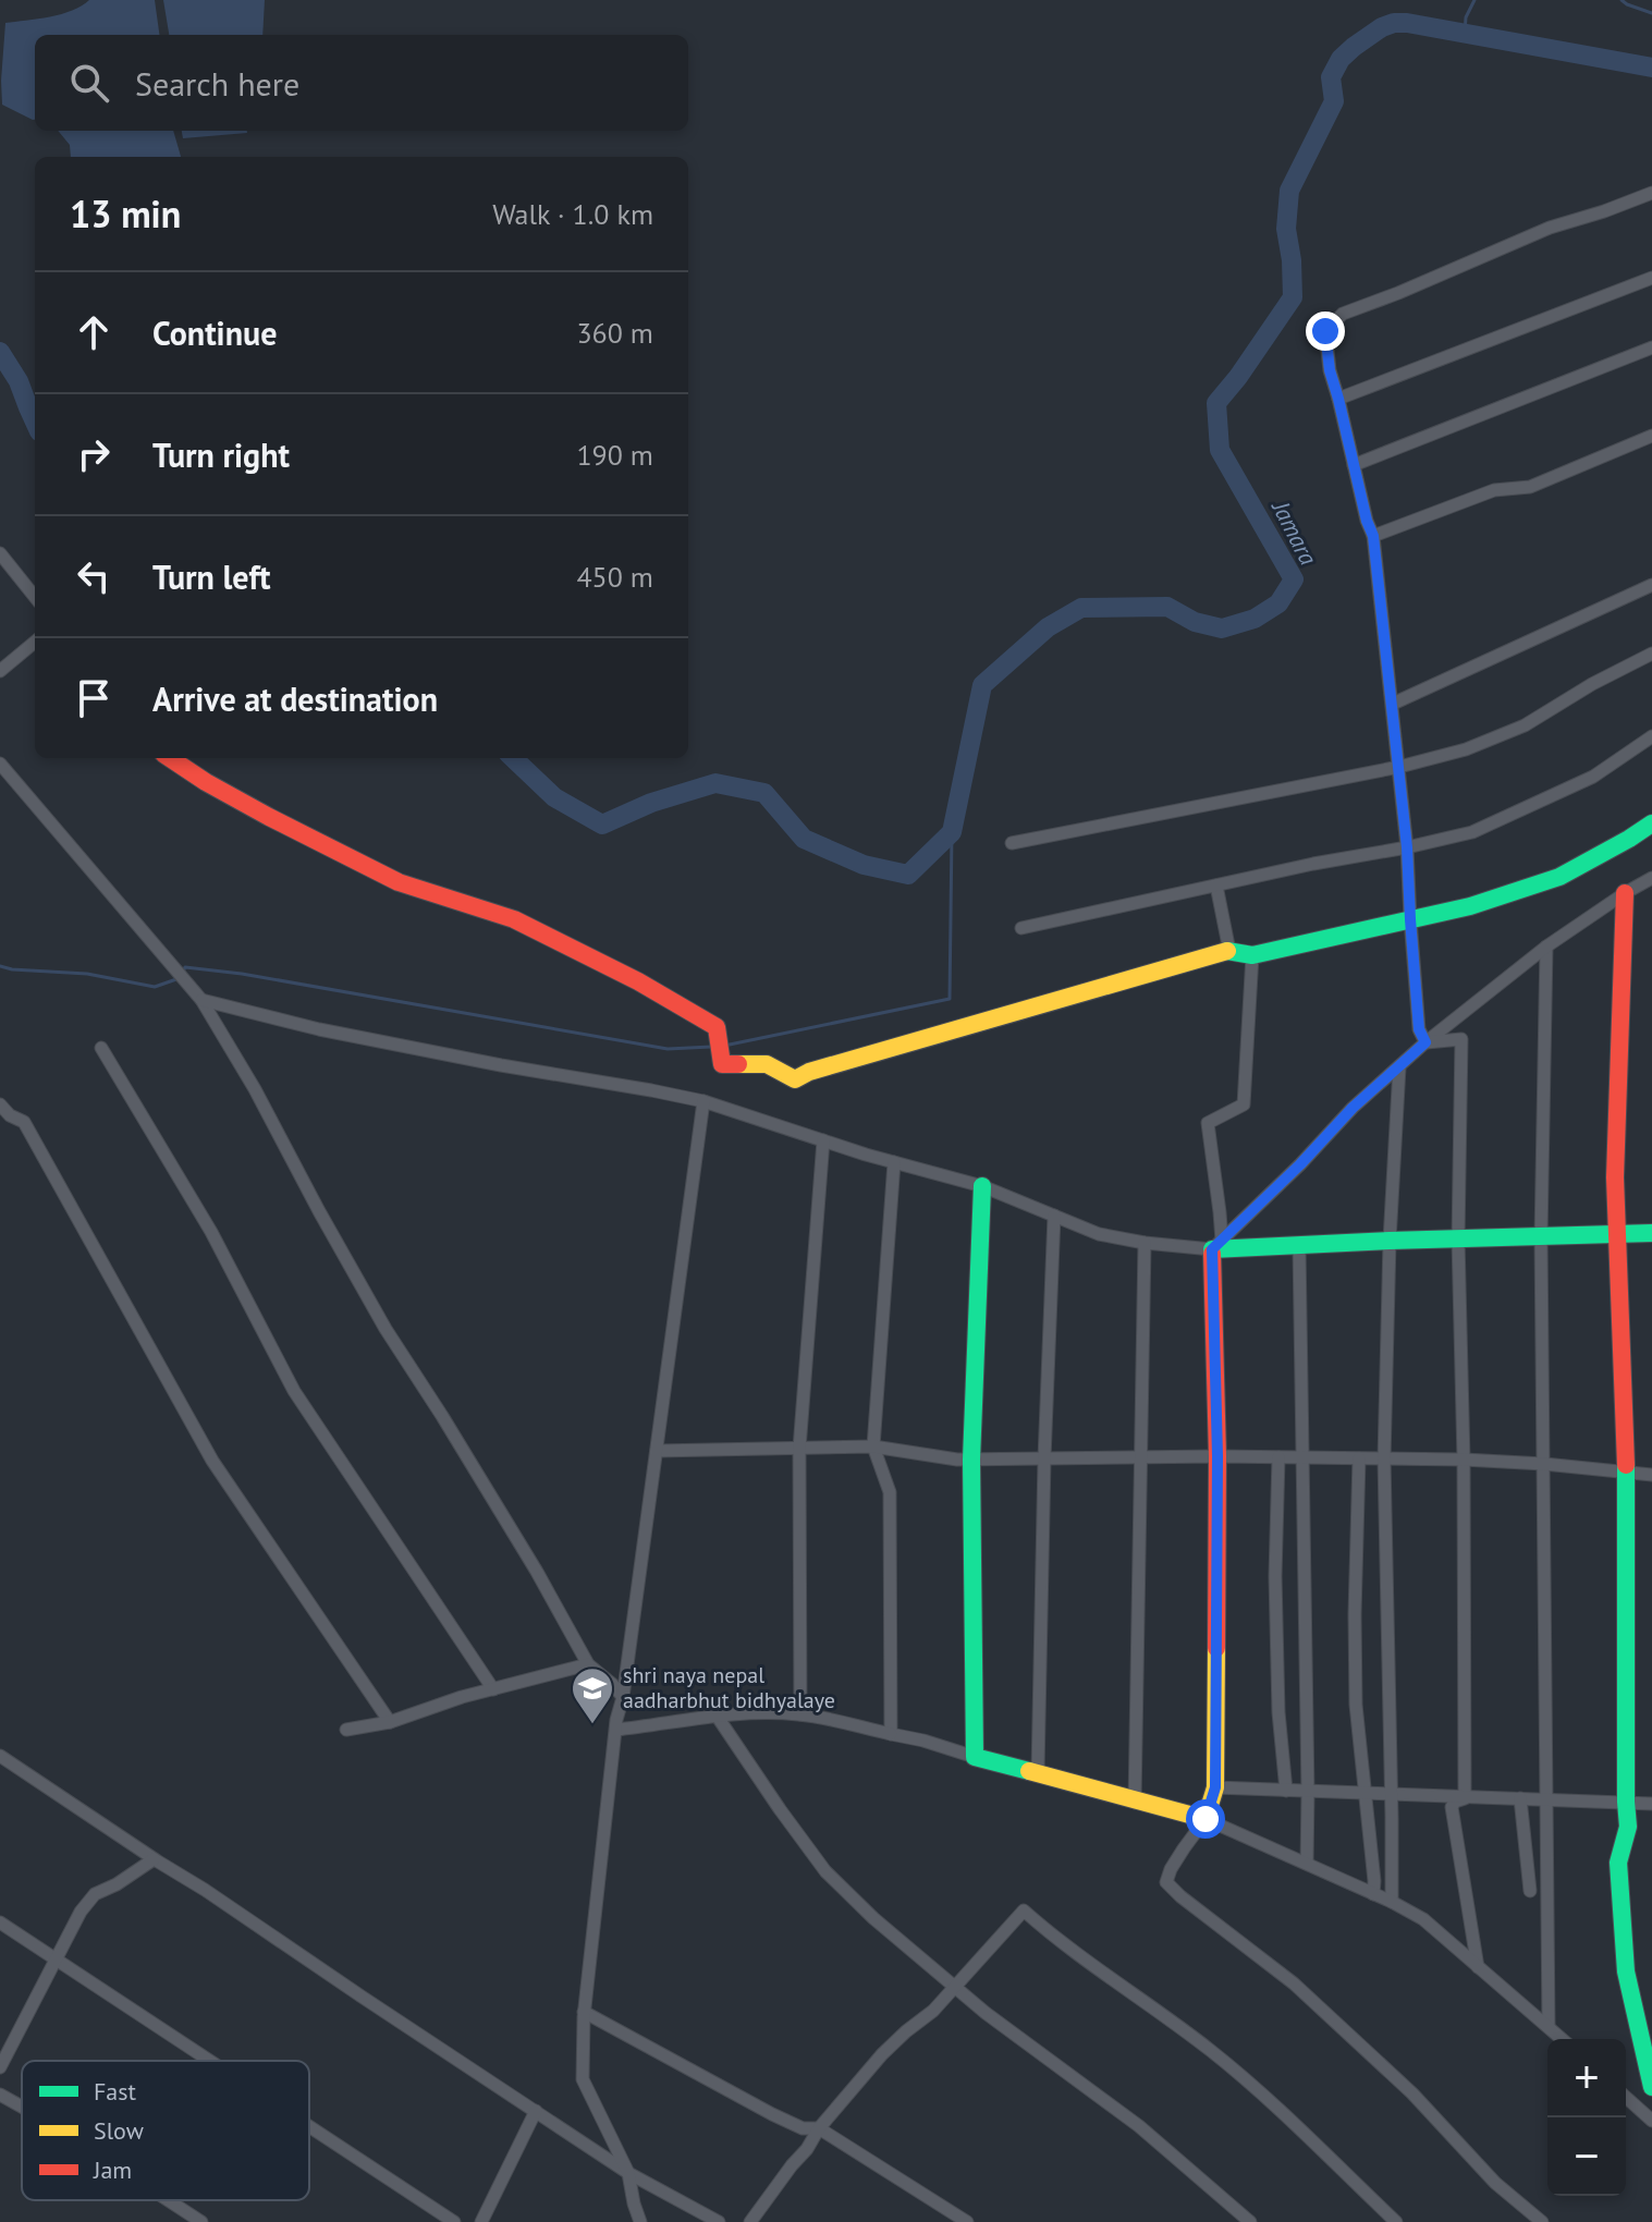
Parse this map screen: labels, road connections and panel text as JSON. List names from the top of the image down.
{
  "water": ["Jamara"],
  "places": {
    "school or university": ["shri naya nepal aadharbhut bidhyalaye"]
  },
  "legend": ["Fast", "Slow", "Jam"],
  "page": {
    "search": "Search here",
    "heading": ["13 min", "Walk · 1.0 km"],
    "list": [
      ["Continue", "360 m"],
      ["Turn right", "190 m"],
      ["Turn left", "450 m"],
      "Arrive at destination"
    ],
    "map_buttons": ["+", "−"]
  }
}
